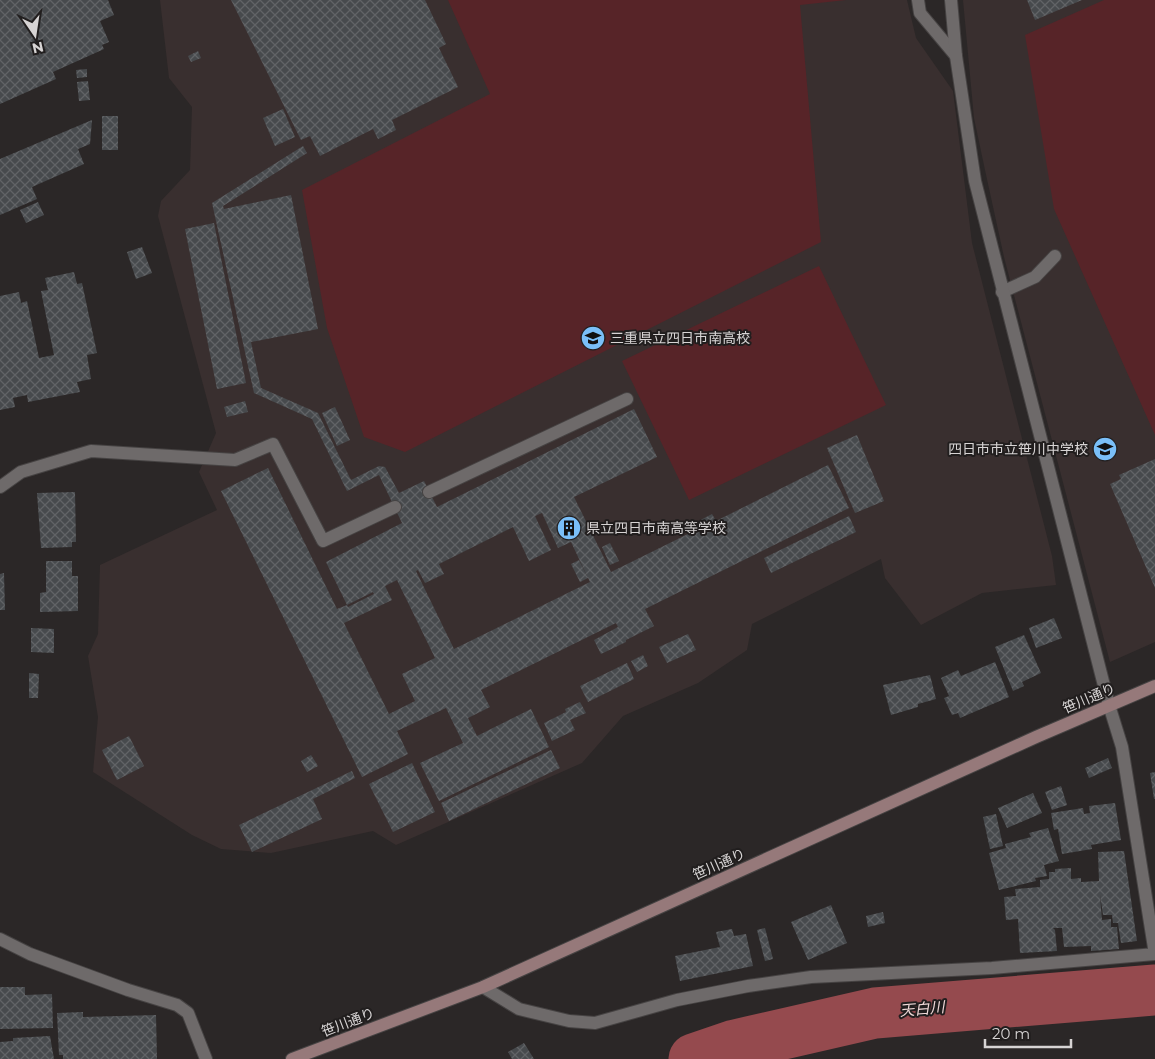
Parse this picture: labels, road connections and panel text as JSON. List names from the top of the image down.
{
  "streets": {
    "street": ["笹川通り"]
  },
  "water": ["天白川"],
  "places": {
    "school or university": ["三重県立四日市南高校", "四日市市立笹川中学校"],
    "building": ["県立四日市南高等学校"]
  },
  "scale_bar": "20 m",
  "north": "bottom"
}
